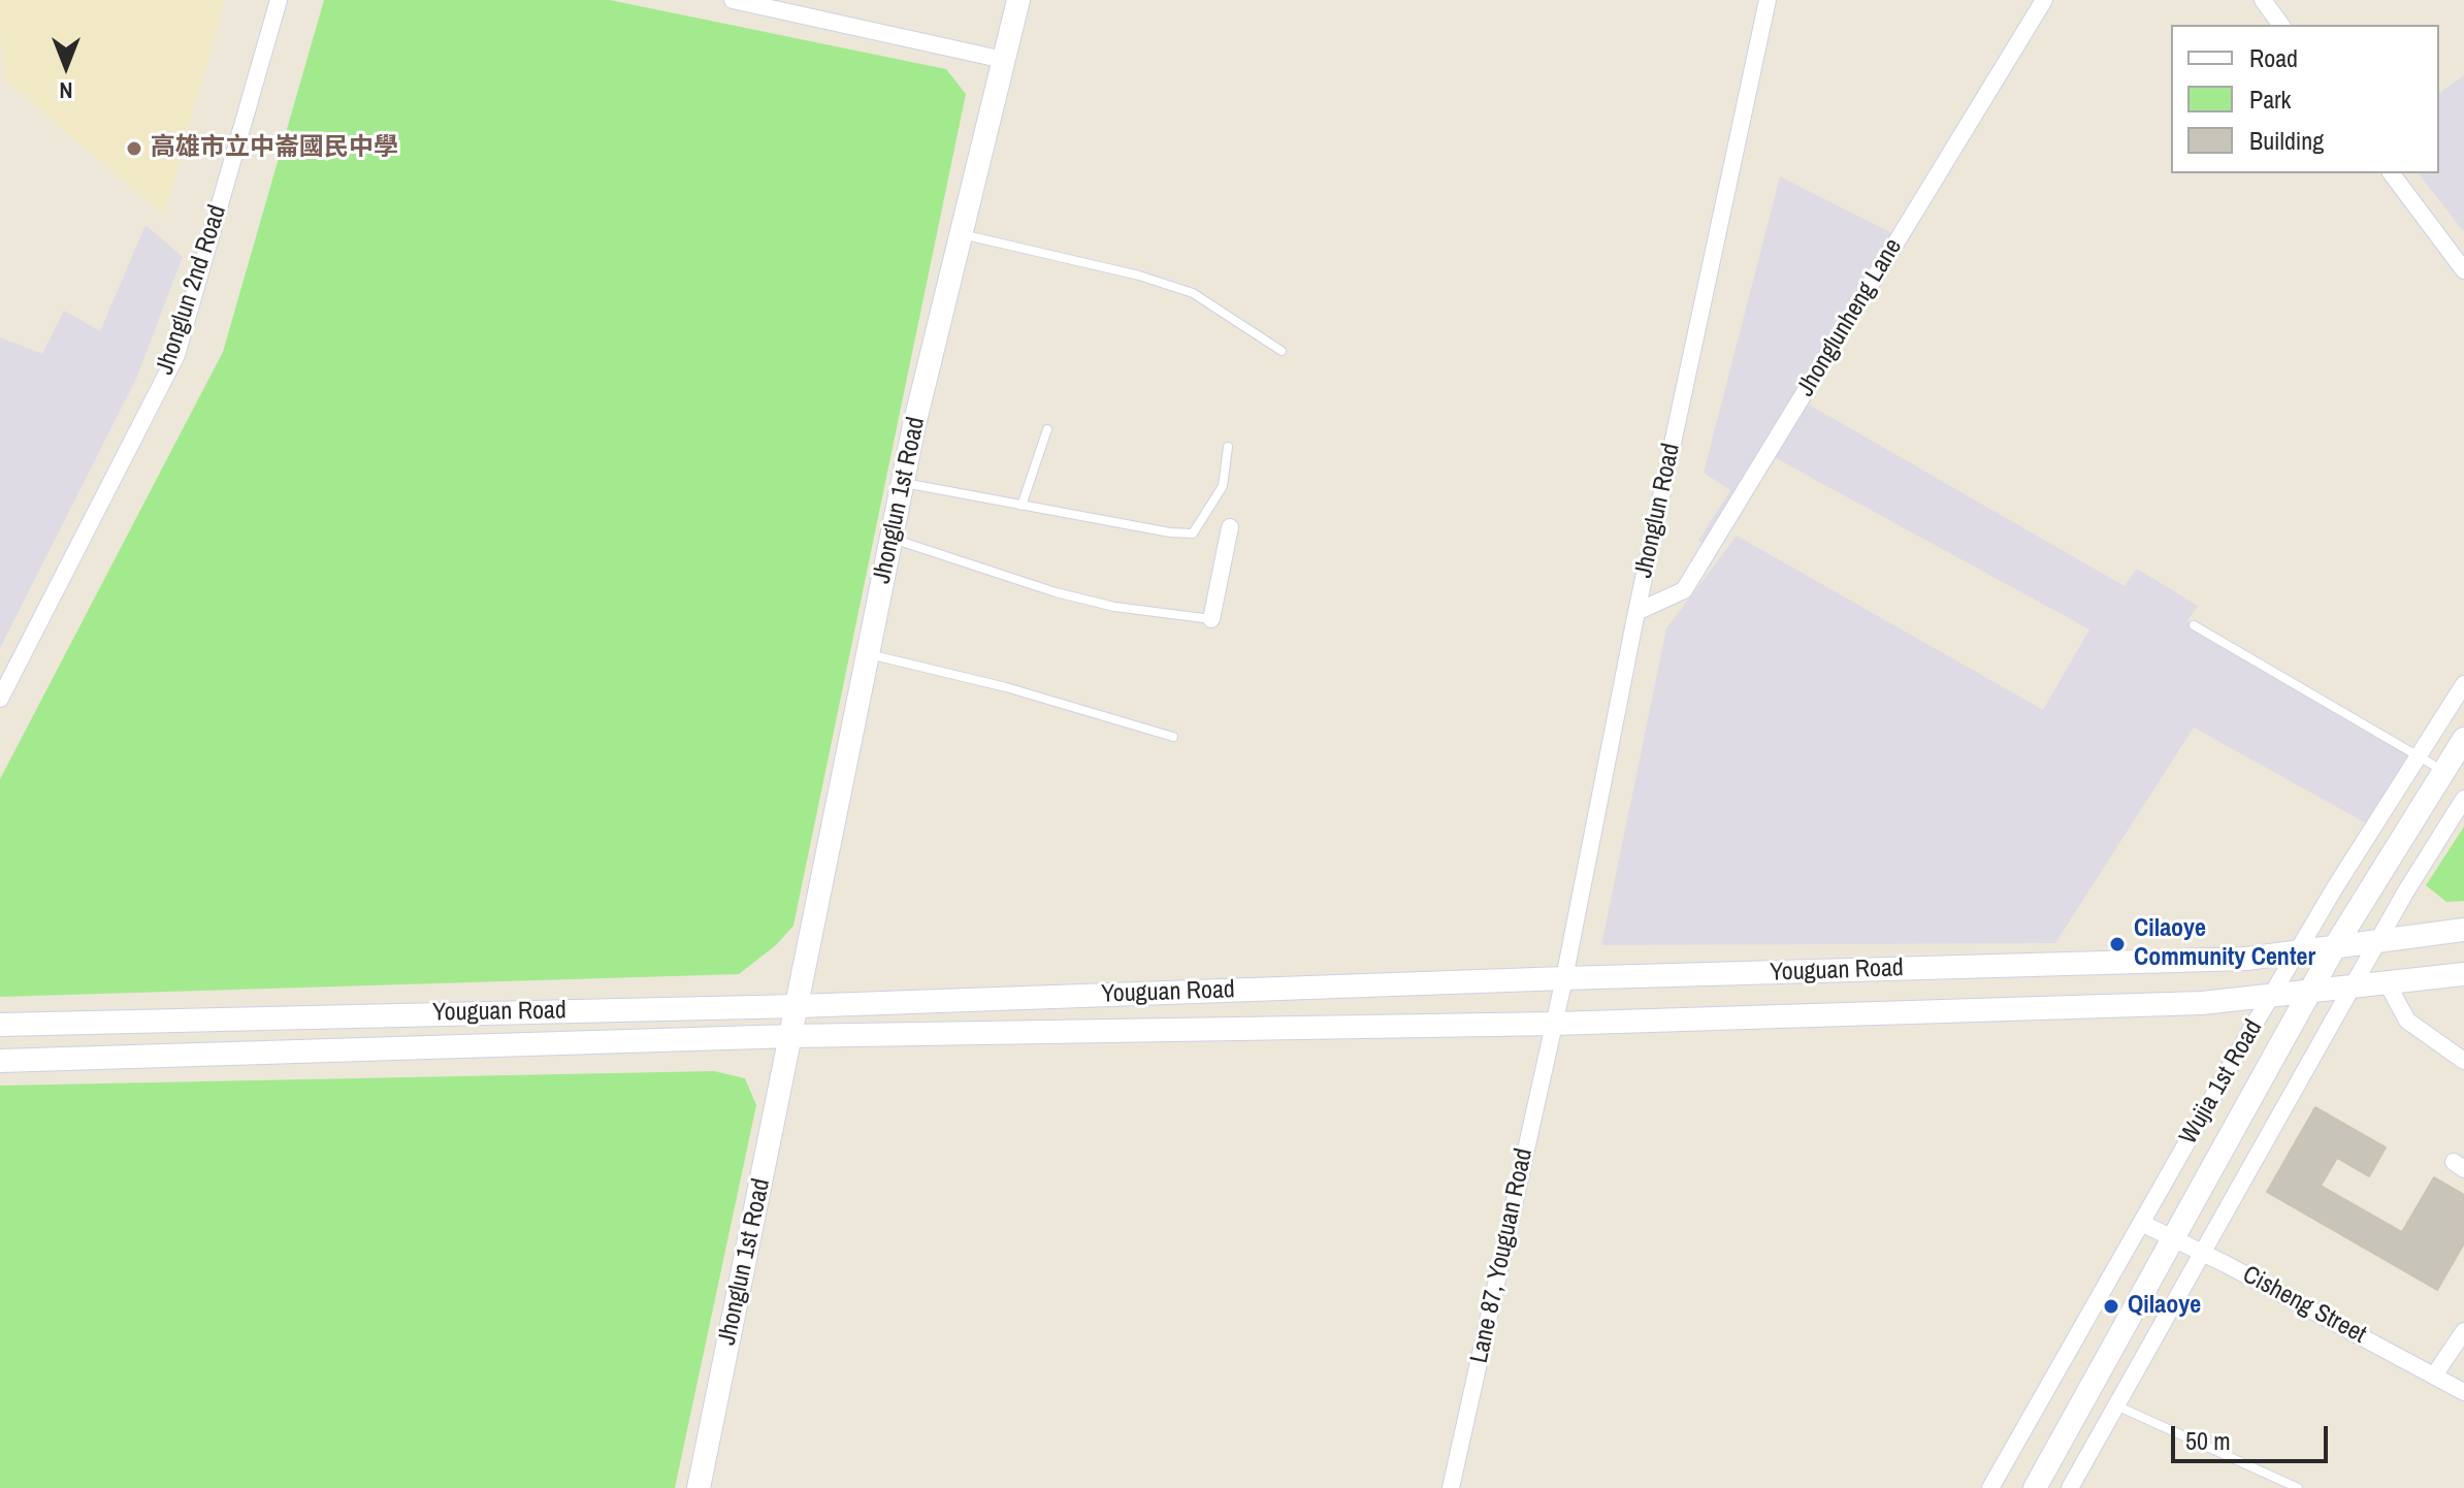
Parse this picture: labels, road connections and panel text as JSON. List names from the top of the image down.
{
  "streets": {
    "street": [
      "Jhonglun 2nd Road",
      "Jhonglunheng Lane",
      "Jhonglun 1st Road",
      "Jhonglun Road",
      "Youguan Road",
      "Wujia 1st Road",
      "Lane 87, Youguan Road",
      "Cisheng Street"
    ]
  },
  "crossings": [
    ["Jhonglunheng Lane", "Jhonglun Road"],
    ["Jhonglun 1st Road", "Youguan Road"],
    ["Jhonglun Road", "Youguan Road"],
    ["Jhonglun Road", "Lane 87, Youguan Road"],
    ["Youguan Road", "Wujia 1st Road"],
    ["Youguan Road", "Lane 87, Youguan Road"],
    ["Wujia 1st Road", "Cisheng Street"]
  ],
  "places": ["高雄市立中崙國民中學", "Cilaoye Community Center", "Qilaoye"],
  "legend": ["Road", "Park", "Building"],
  "scale_bar": "50 m",
  "north": "bottom"
}
